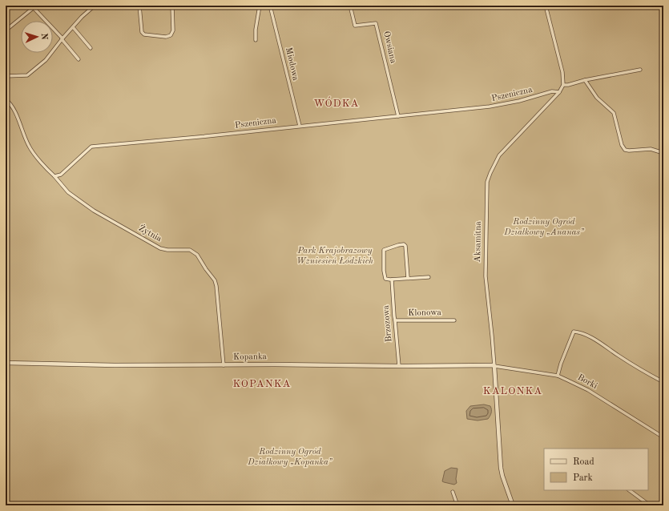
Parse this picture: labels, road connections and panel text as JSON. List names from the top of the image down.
{
  "streets": {
    "street": [
      "Owsiana",
      "Miodowa",
      "Pszeniczna",
      "Żytnia",
      "Aksamitna",
      "Klonowa",
      "Brzozowa",
      "Kopanka",
      "Borki"
    ]
  },
  "crossings": [
    ["Owsiana", "Pszeniczna"],
    ["Miodowa", "Pszeniczna"],
    ["Pszeniczna", "Żytnia"],
    ["Pszeniczna", "Aksamitna"],
    ["Żytnia", "Kopanka"],
    ["Aksamitna", "Kopanka"],
    ["Aksamitna", "Borki"],
    ["Klonowa", "Brzozowa"],
    ["Brzozowa", "Kopanka"],
    ["Kopanka", "Borki"]
  ],
  "districts": ["WÓDKA", "KOPANKA", "KALONKA"],
  "parks": ["Rodzinny Ogród Działkowy „Ananas”", "Park Krajobrazowy Wzniesień Łódzkich", "Rodzinny Ogród Działkowy „Kopanka”"],
  "legend": ["Road", "Park"],
  "north": "right"
}
